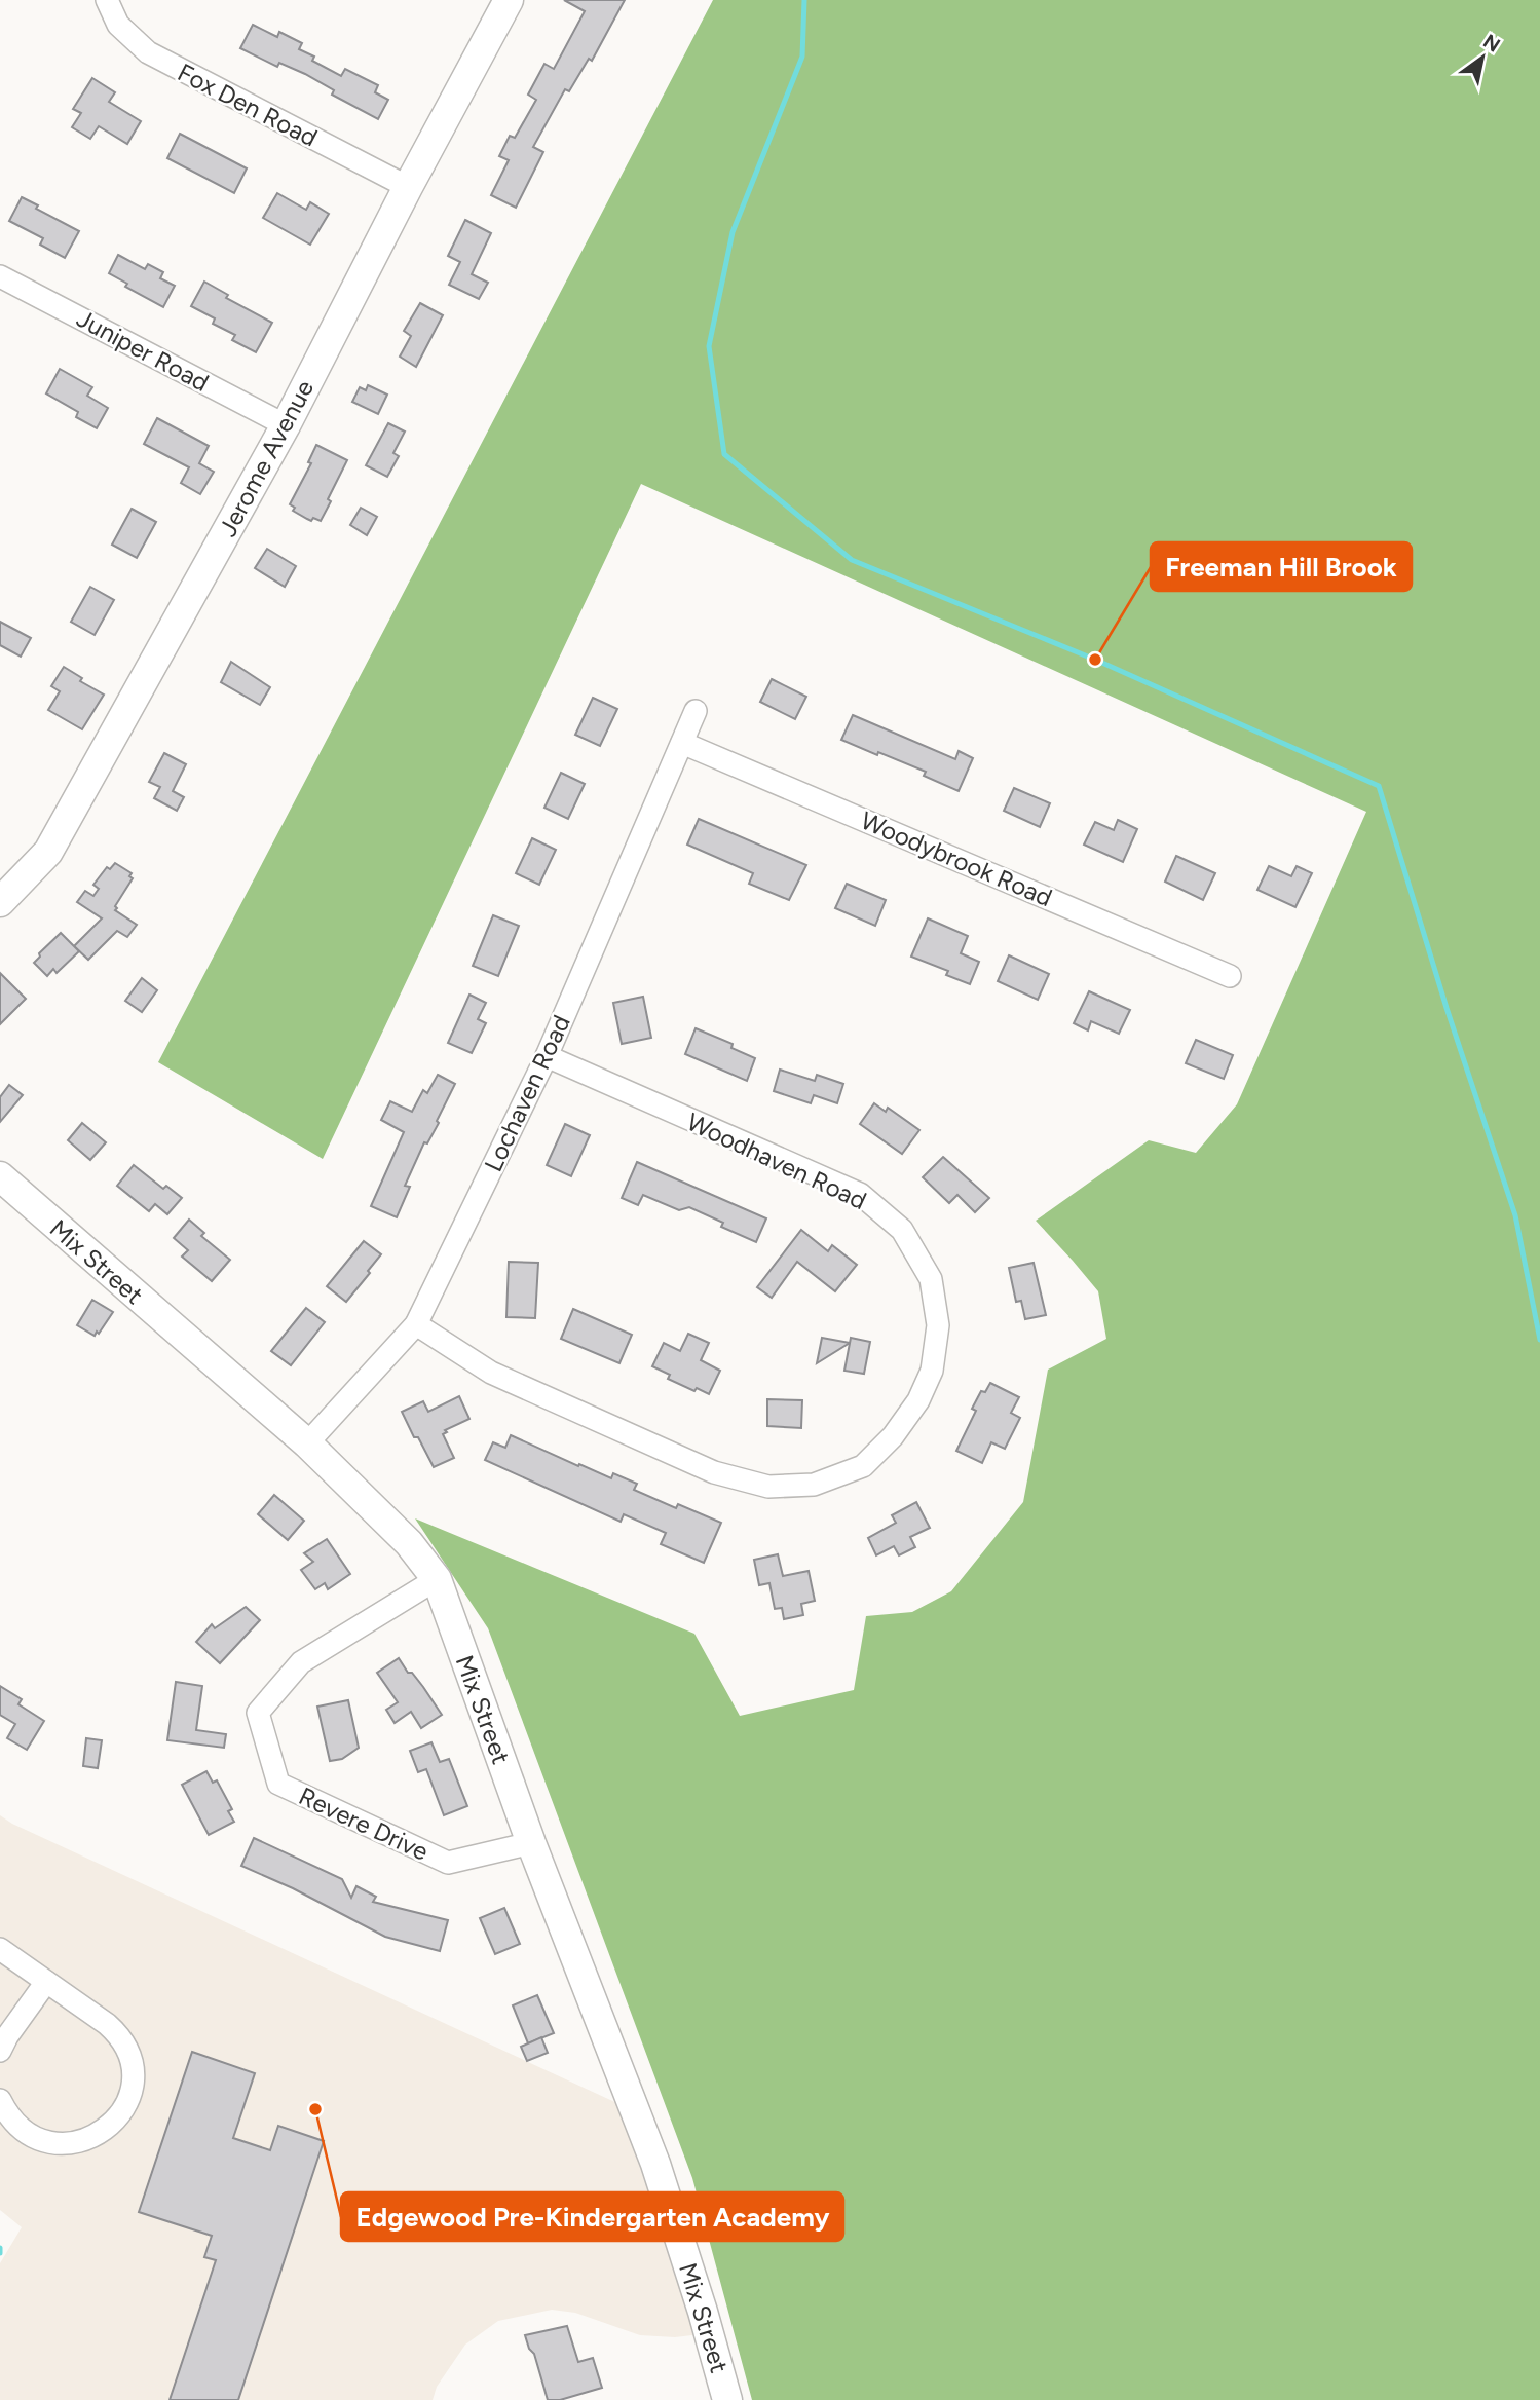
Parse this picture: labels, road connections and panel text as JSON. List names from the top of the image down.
{
  "streets": {
    "main road": ["Jerome Avenue", "Mix Street"],
    "street": [
      "Fox Den Road",
      "Juniper Road",
      "Woodybrook Road",
      "Lochaven Road",
      "Woodhaven Road",
      "Revere Drive"
    ]
  },
  "crossings": [
    ["Fox Den Road", "Jerome Avenue"],
    ["Juniper Road", "Jerome Avenue"],
    ["Woodybrook Road", "Lochaven Road"],
    ["Lochaven Road", "Woodhaven Road"],
    ["Lochaven Road", "Mix Street"],
    ["Mix Street", "Revere Drive"]
  ],
  "places": ["Freeman Hill Brook", "Edgewood Pre-Kindergarten Academy"],
  "north": "top right"
}
